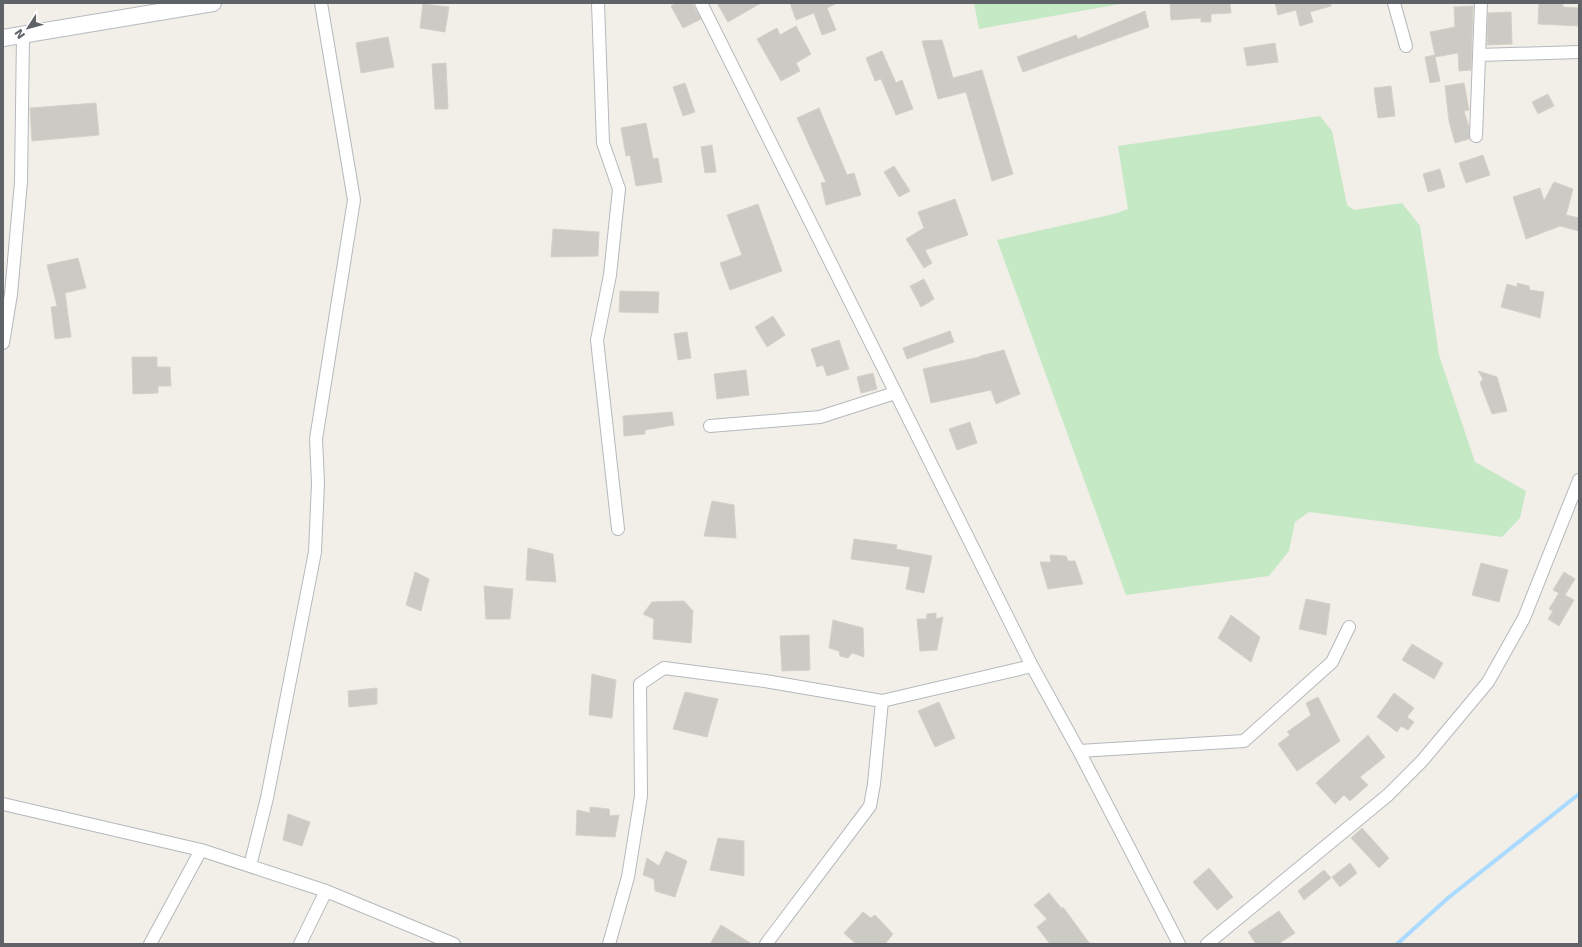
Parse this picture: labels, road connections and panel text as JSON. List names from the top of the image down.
{
  "north": "bottom left"
}
